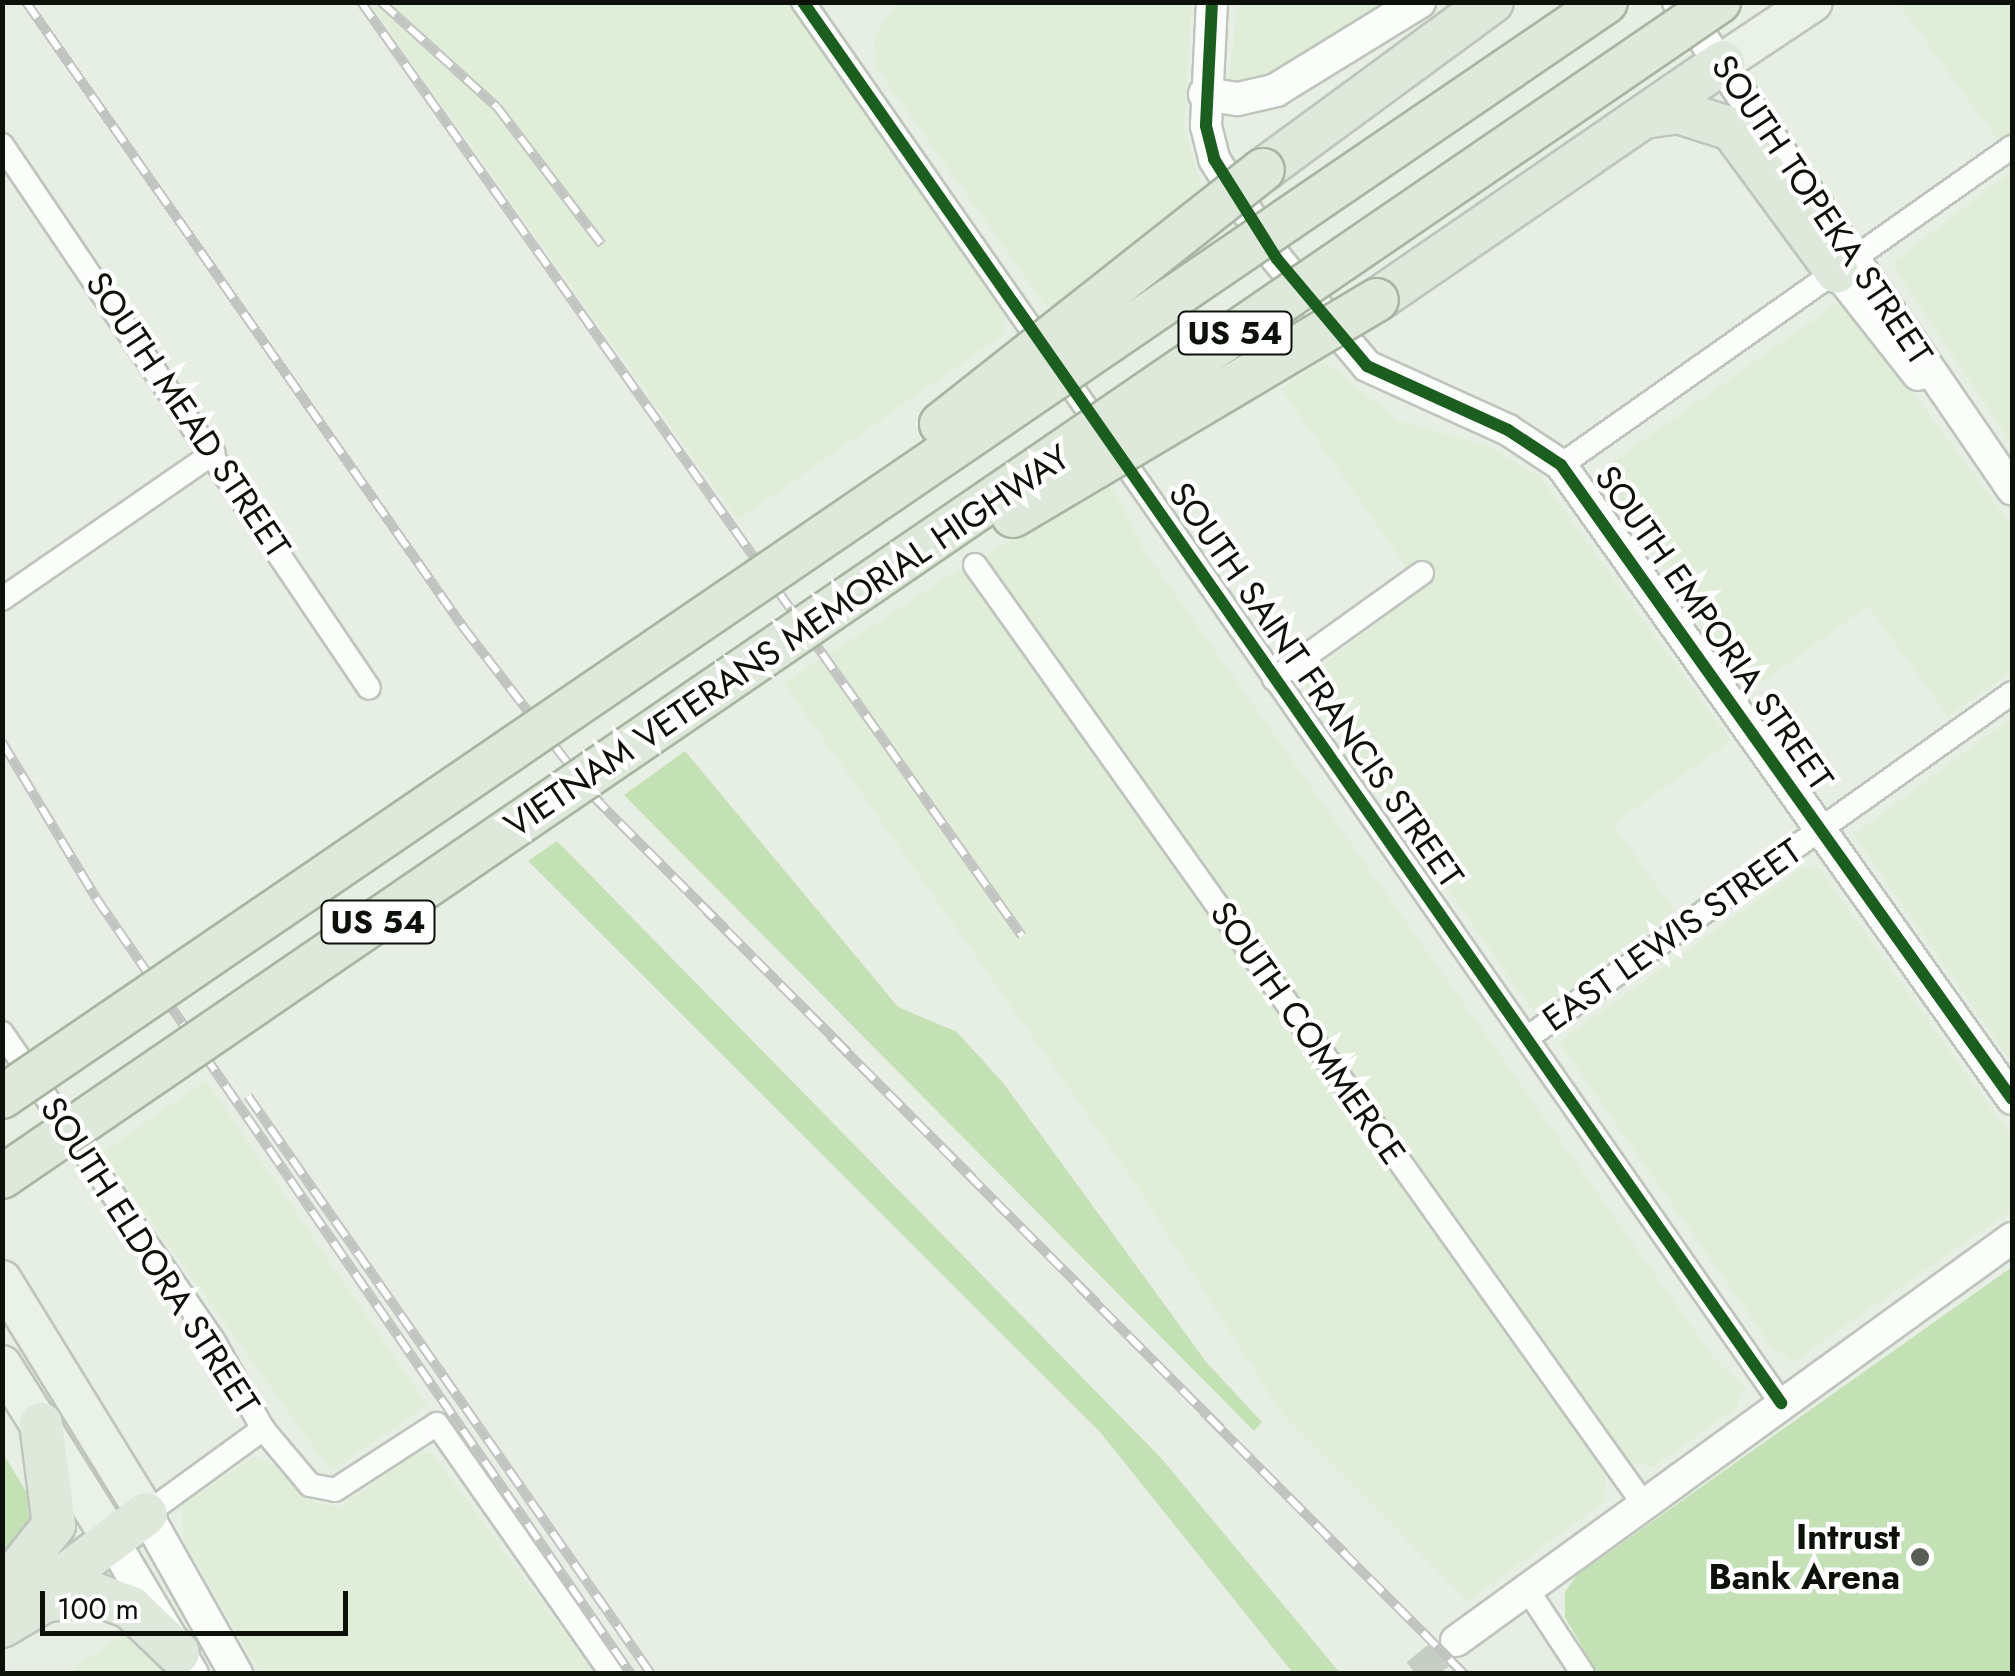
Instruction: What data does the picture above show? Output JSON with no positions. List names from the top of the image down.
{
  "streets": {
    "highway": ["US 54", "VIETNAM VETERANS MEMORIAL HIGHWAY"],
    "street": [
      "SOUTH TOPEKA STREET",
      "SOUTH MEAD STREET",
      "SOUTH EMPORIA STREET",
      "SOUTH SAINT FRANCIS STREET",
      "EAST LEWIS STREET",
      "SOUTH COMMERCE",
      "SOUTH ELDORA STREET"
    ]
  },
  "crossings": [
    ["SOUTH EMPORIA STREET", "EAST LEWIS STREET"],
    ["SOUTH SAINT FRANCIS STREET", "EAST LEWIS STREET"]
  ],
  "places": ["Intrust Bank Arena"],
  "scale_bar": "100 m"
}
